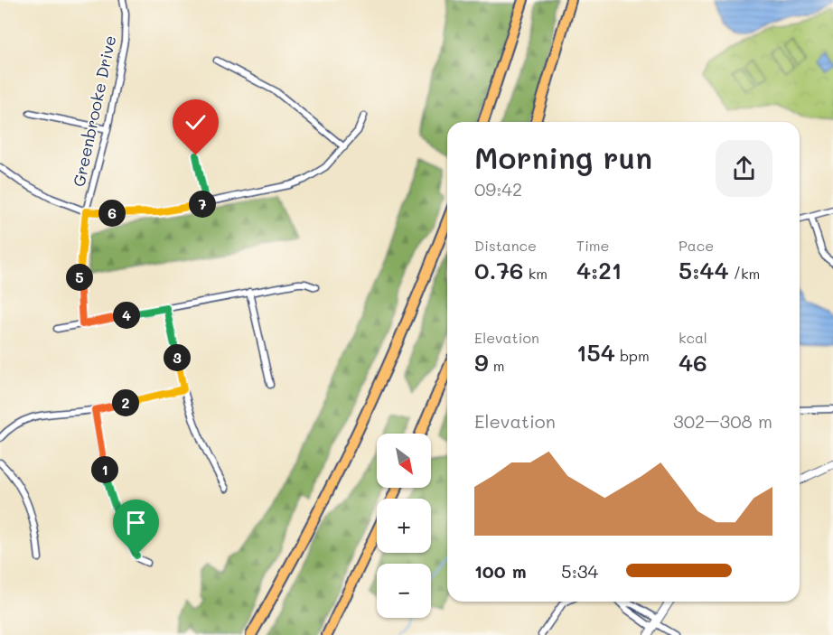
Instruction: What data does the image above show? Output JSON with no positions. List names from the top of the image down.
{
  "streets": {
    "street": ["Greenbrooke Drive"]
  },
  "north": "bottom right",
  "page": {
    "heading": ["Morning run", "09:42"],
    "pins": [
      "7",
      "6",
      "5",
      "4",
      "3",
      "2",
      "1"
    ],
    "stats": [
      ["Distance", "0.76 km"],
      ["Time", "4:21"],
      ["Pace", "5:44 /km"],
      ["Elevation", "9 m"],
      ["154 bpm"],
      ["kcal", "46"]
    ],
    "chart": ["Elevation", "302–308 m"],
    "map_buttons": ["+", "−"],
    "list": [
      {
        "name": "100 m",
        "note": "5:34"
      }
    ]
  }
}
